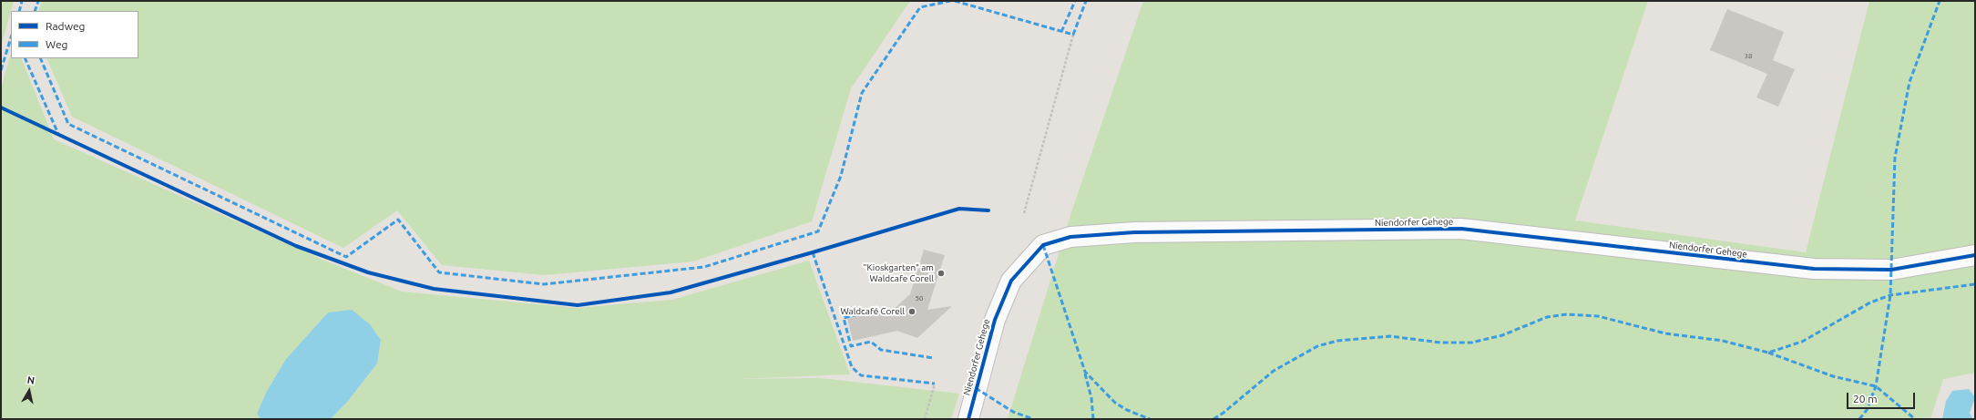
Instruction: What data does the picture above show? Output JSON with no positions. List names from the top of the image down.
{
  "streets": {
    "street": ["Niendorfer Gehege"]
  },
  "places": ["\"Kioskgarten\" am Waldcafe Corell", "Waldcafé Corell"],
  "house_numbers": ["38", "50"],
  "legend": ["Radweg", "Weg"],
  "scale_bar": "20 m",
  "north": "top"
}
